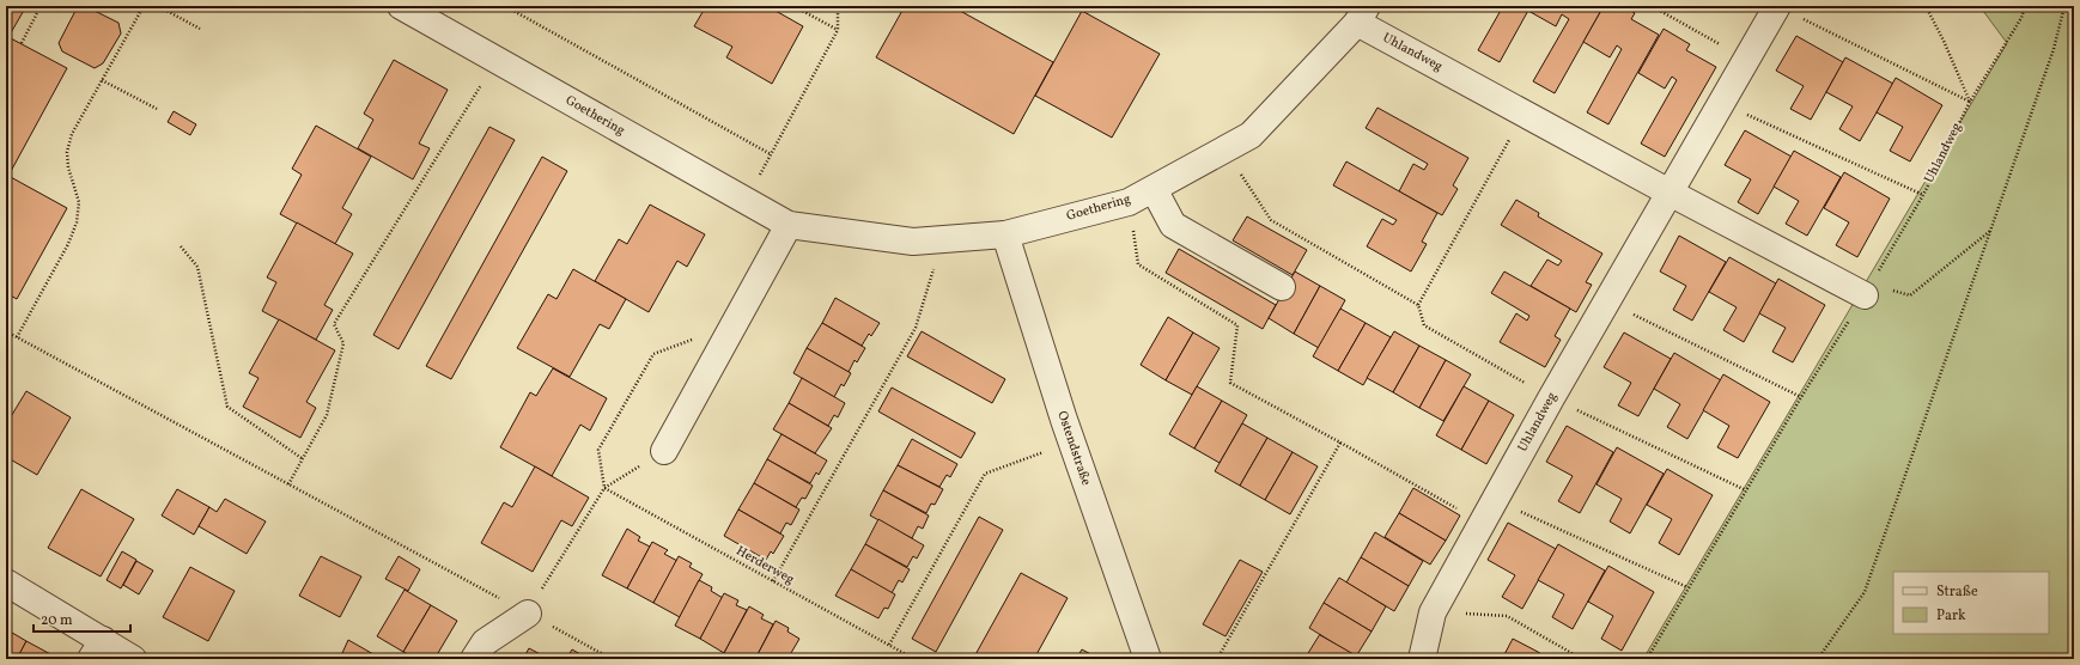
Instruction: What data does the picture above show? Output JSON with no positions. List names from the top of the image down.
{
  "streets": {
    "street": ["Uhlandweg", "Goethering", "Ostendstraße"],
    "path": ["Herderweg"]
  },
  "crossings": [
    ["Uhlandweg", "Goethering"],
    ["Goethering", "Ostendstraße"]
  ],
  "legend": ["Straße", "Park"],
  "scale_bar": "20 m"
}
